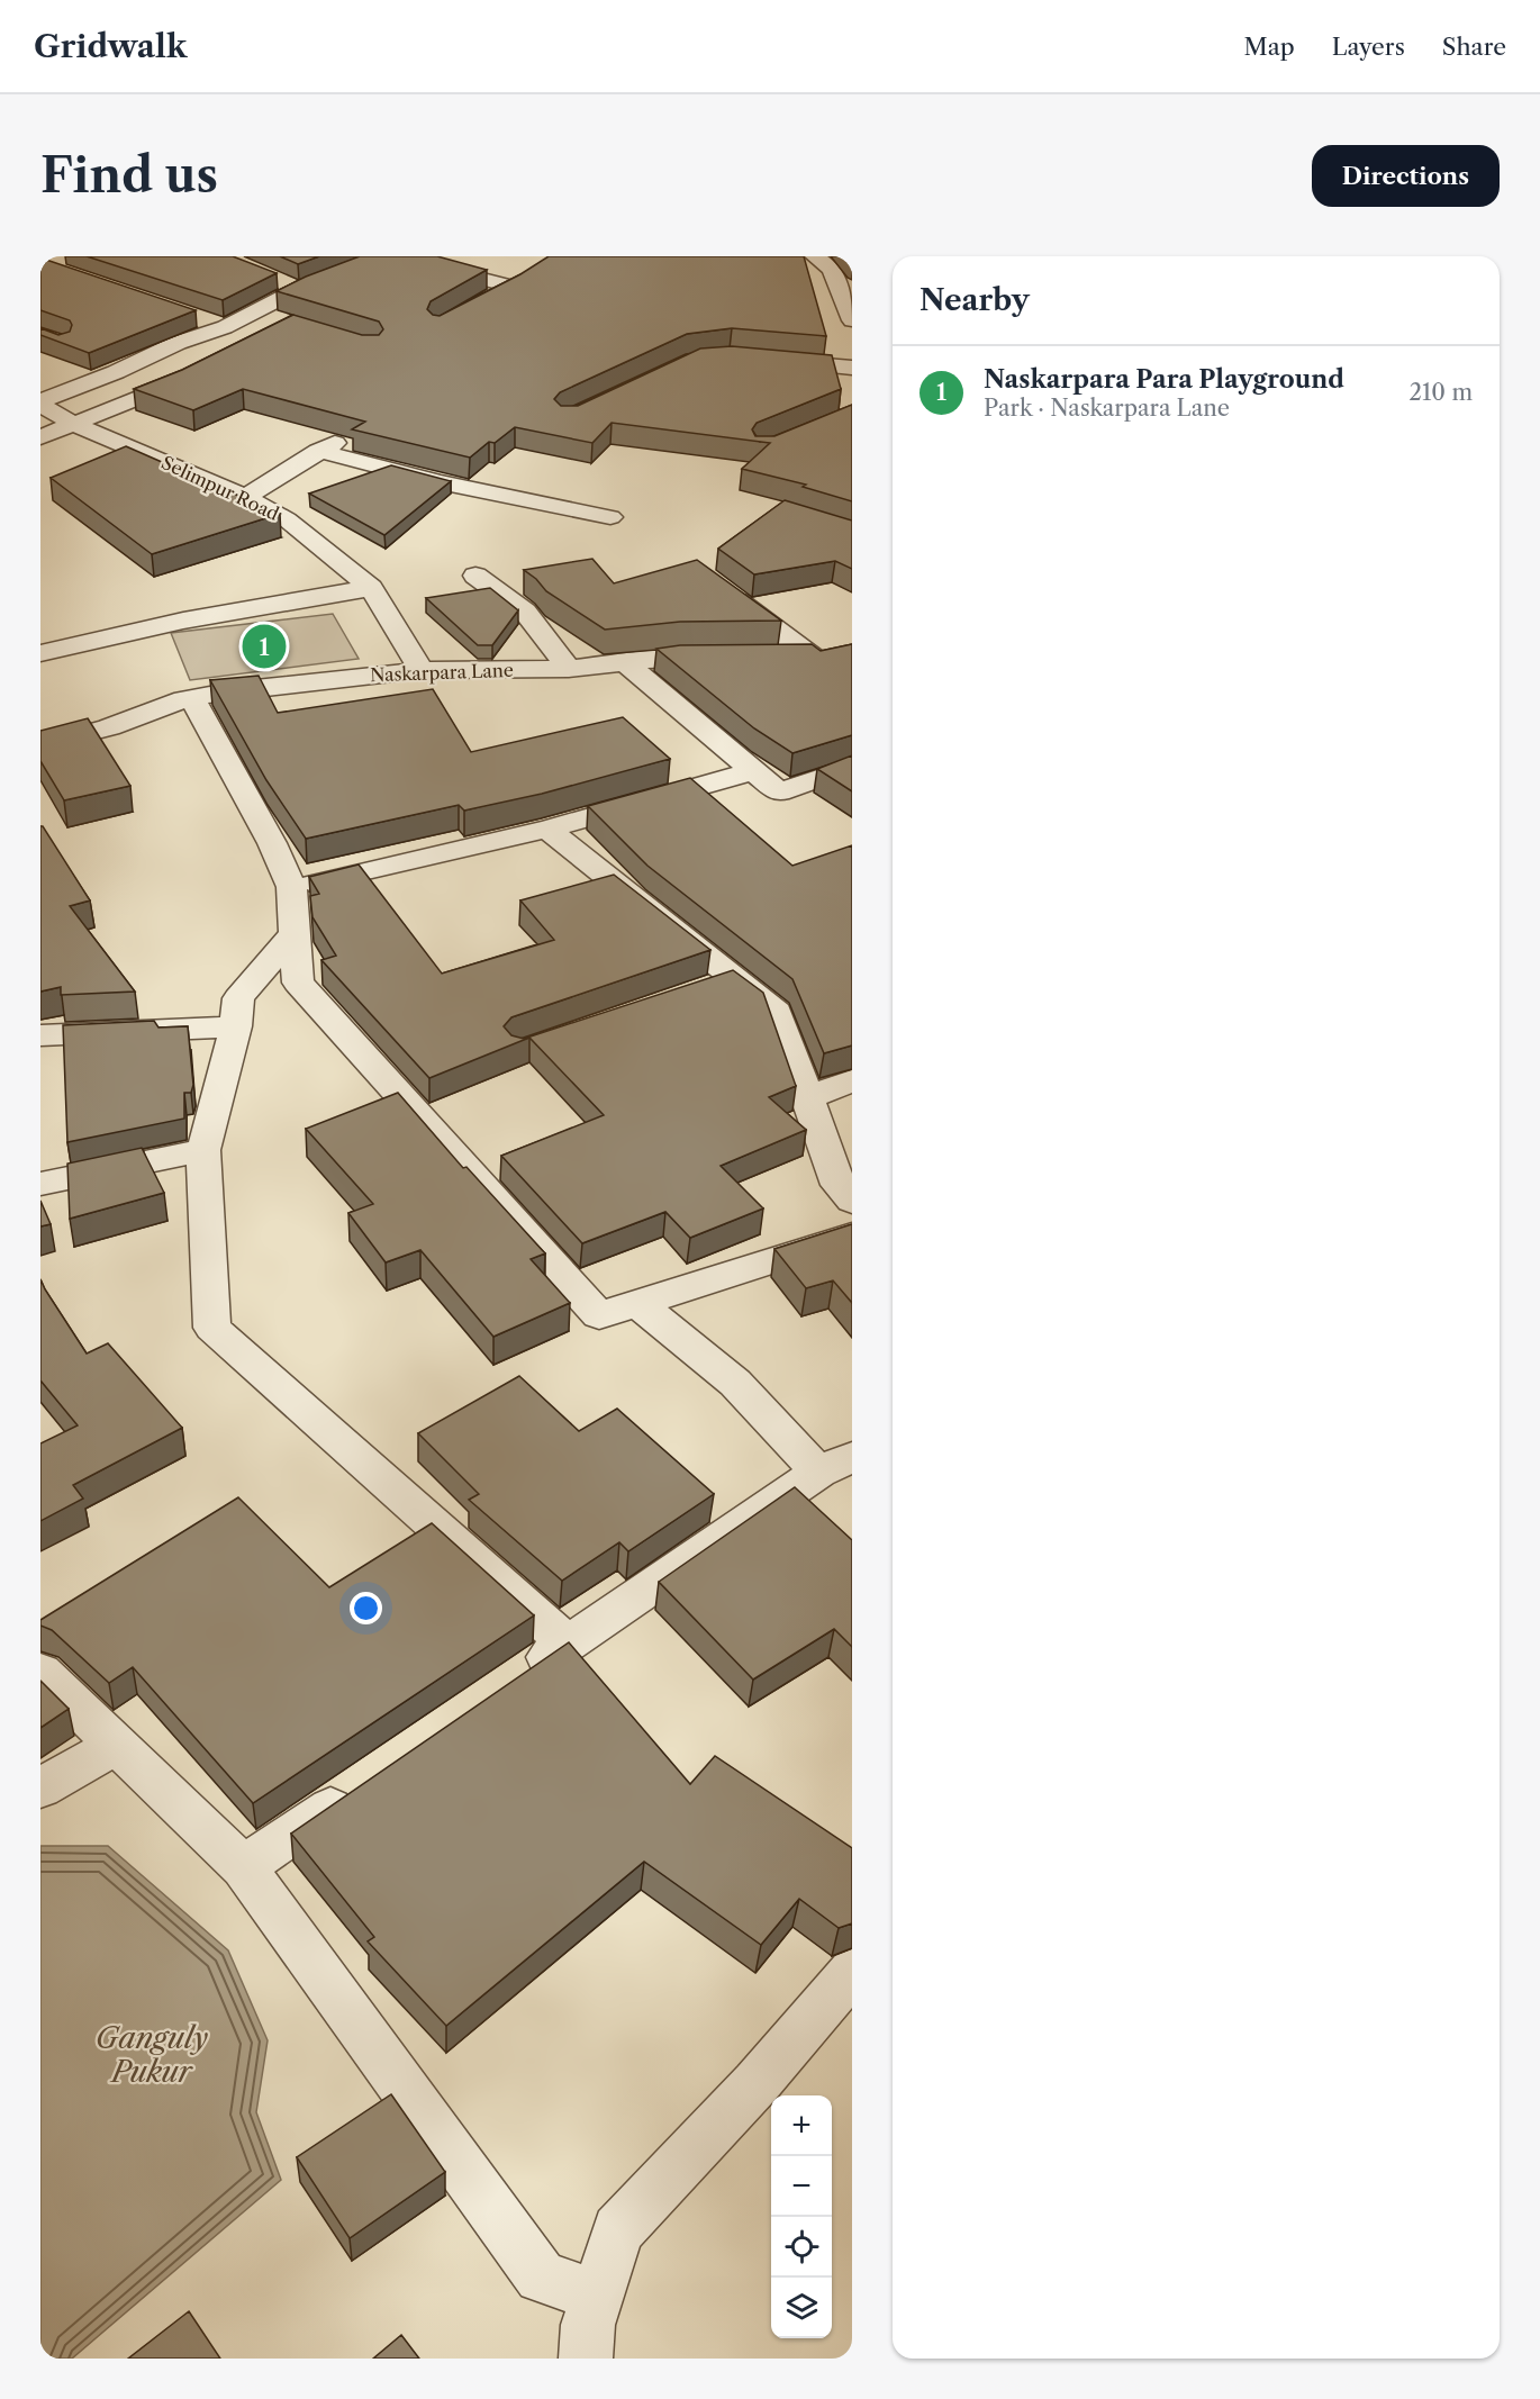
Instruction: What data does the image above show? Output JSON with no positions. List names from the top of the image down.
{
  "streets": {
    "street": ["Selimpur Road", "Naskarpara Lane"]
  },
  "crossings": [
    ["Selimpur Road", "Naskarpara Lane"]
  ],
  "water": ["Ganguly Pukur"],
  "page": {
    "header": "Gridwalk",
    "nav": ["Map", "Layers", "Share"],
    "buttons": "Directions",
    "title": "Find us",
    "heading": "Nearby",
    "list": [
      {
        "mark": "1",
        "name": "Naskarpara Para Playground",
        "note": "Park · Naskarpara Lane",
        "value": "210 m"
      }
    ],
    "pins": "1",
    "map_buttons": ["+", "−"]
  }
}
